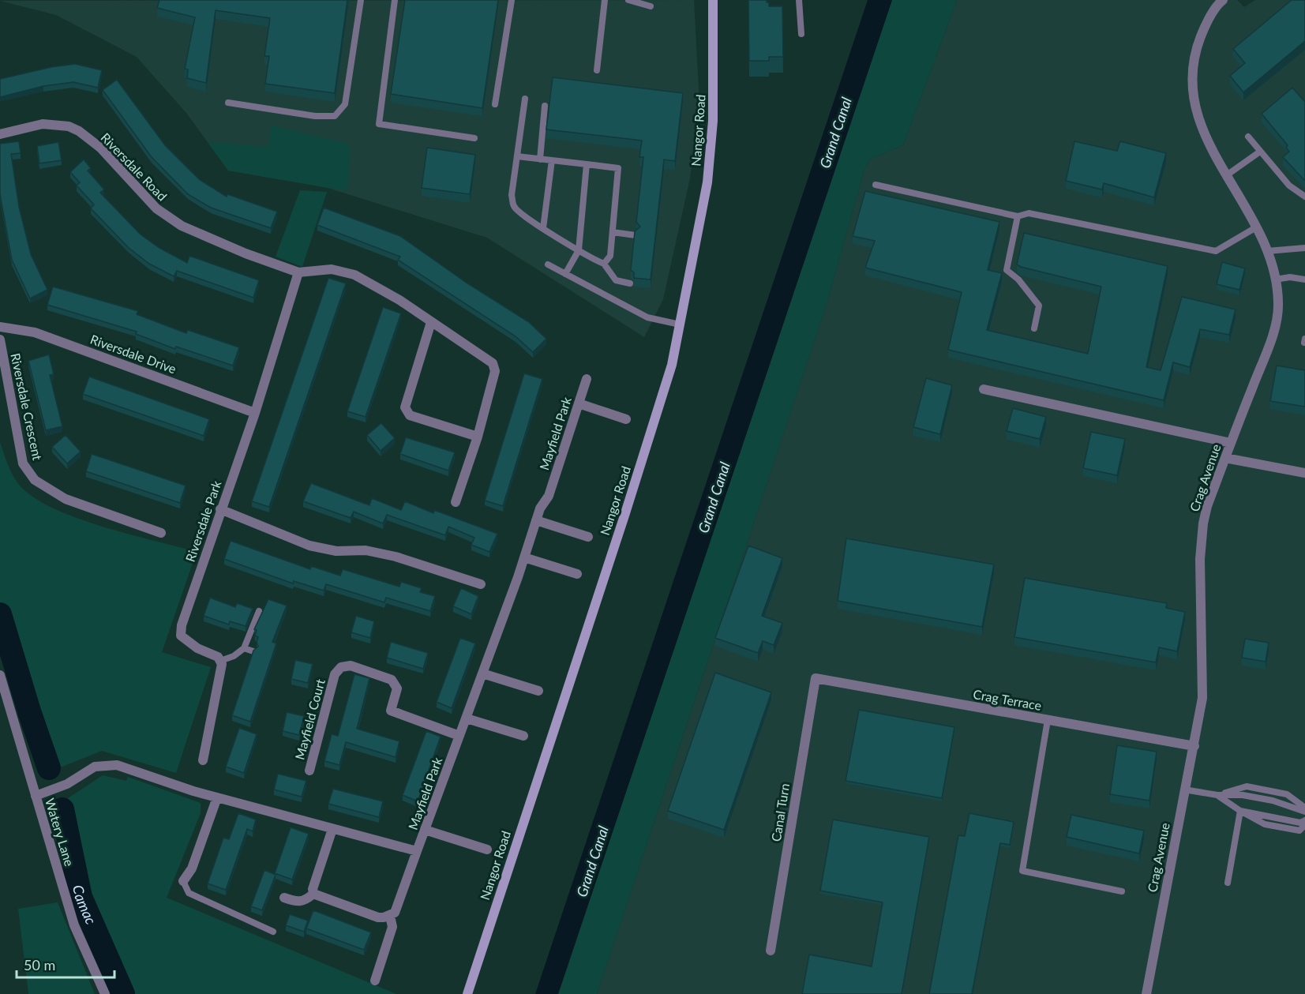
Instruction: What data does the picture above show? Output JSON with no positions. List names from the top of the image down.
{
  "streets": {
    "main road": ["Nangor Road"],
    "street": [
      "Riversdale Road",
      "Riversdale Drive",
      "Riversdale Crescent",
      "Mayfield Park",
      "Crag Avenue",
      "Riversdale Park",
      "Crag Terrace",
      "Mayfield Court",
      "Canal Turn",
      "Watery Lane"
    ]
  },
  "crossings": [
    ["Riversdale Road", "Riversdale Park"],
    ["Riversdale Drive", "Riversdale Park"],
    ["Mayfield Park", "Mayfield Court"],
    ["Mayfield Park", "Watery Lane"],
    ["Crag Avenue", "Crag Terrace"],
    ["Crag Terrace", "Canal Turn"]
  ],
  "water": ["Grand Canal", "Camac"],
  "scale_bar": "50 m"
}
